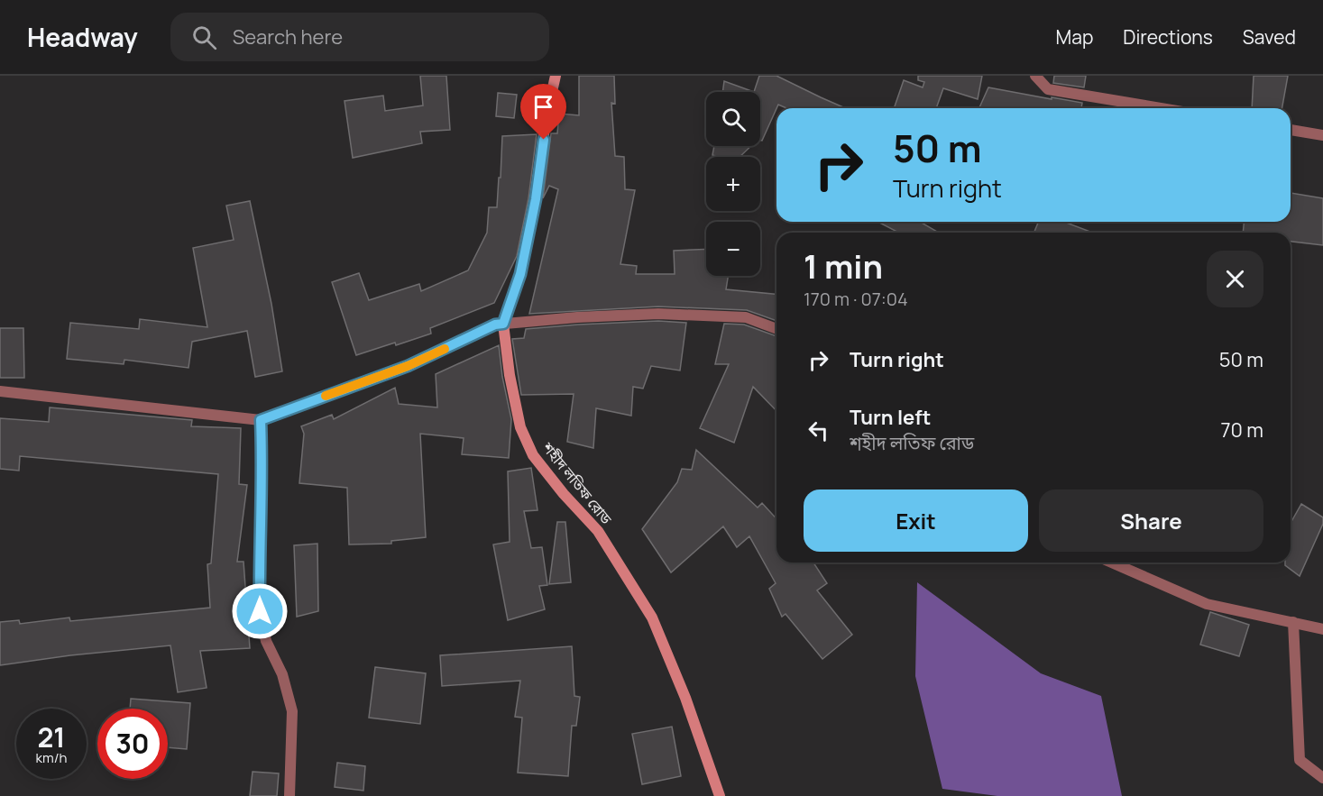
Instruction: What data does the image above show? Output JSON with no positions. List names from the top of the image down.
{
  "streets": {
    "street": ["শহীদ লতিফ রোড"]
  },
  "page": {
    "header": "Headway",
    "search": "Search here",
    "nav": ["Map", "Directions", "Saved"],
    "map_buttons": ["+", "−"],
    "turn": ["50 m", "Turn right"],
    "heading": ["1 min", "170 m · 07:04"],
    "list": [
      {
        "name": "Turn right",
        "value": "50 m"
      },
      {
        "name": "Turn left",
        "note": "শহীদ লতিফ রোড",
        "value": "70 m"
      }
    ],
    "buttons": ["Exit", "Share"],
    "speed": "21 km/h",
    "limit": "30"
  }
}
